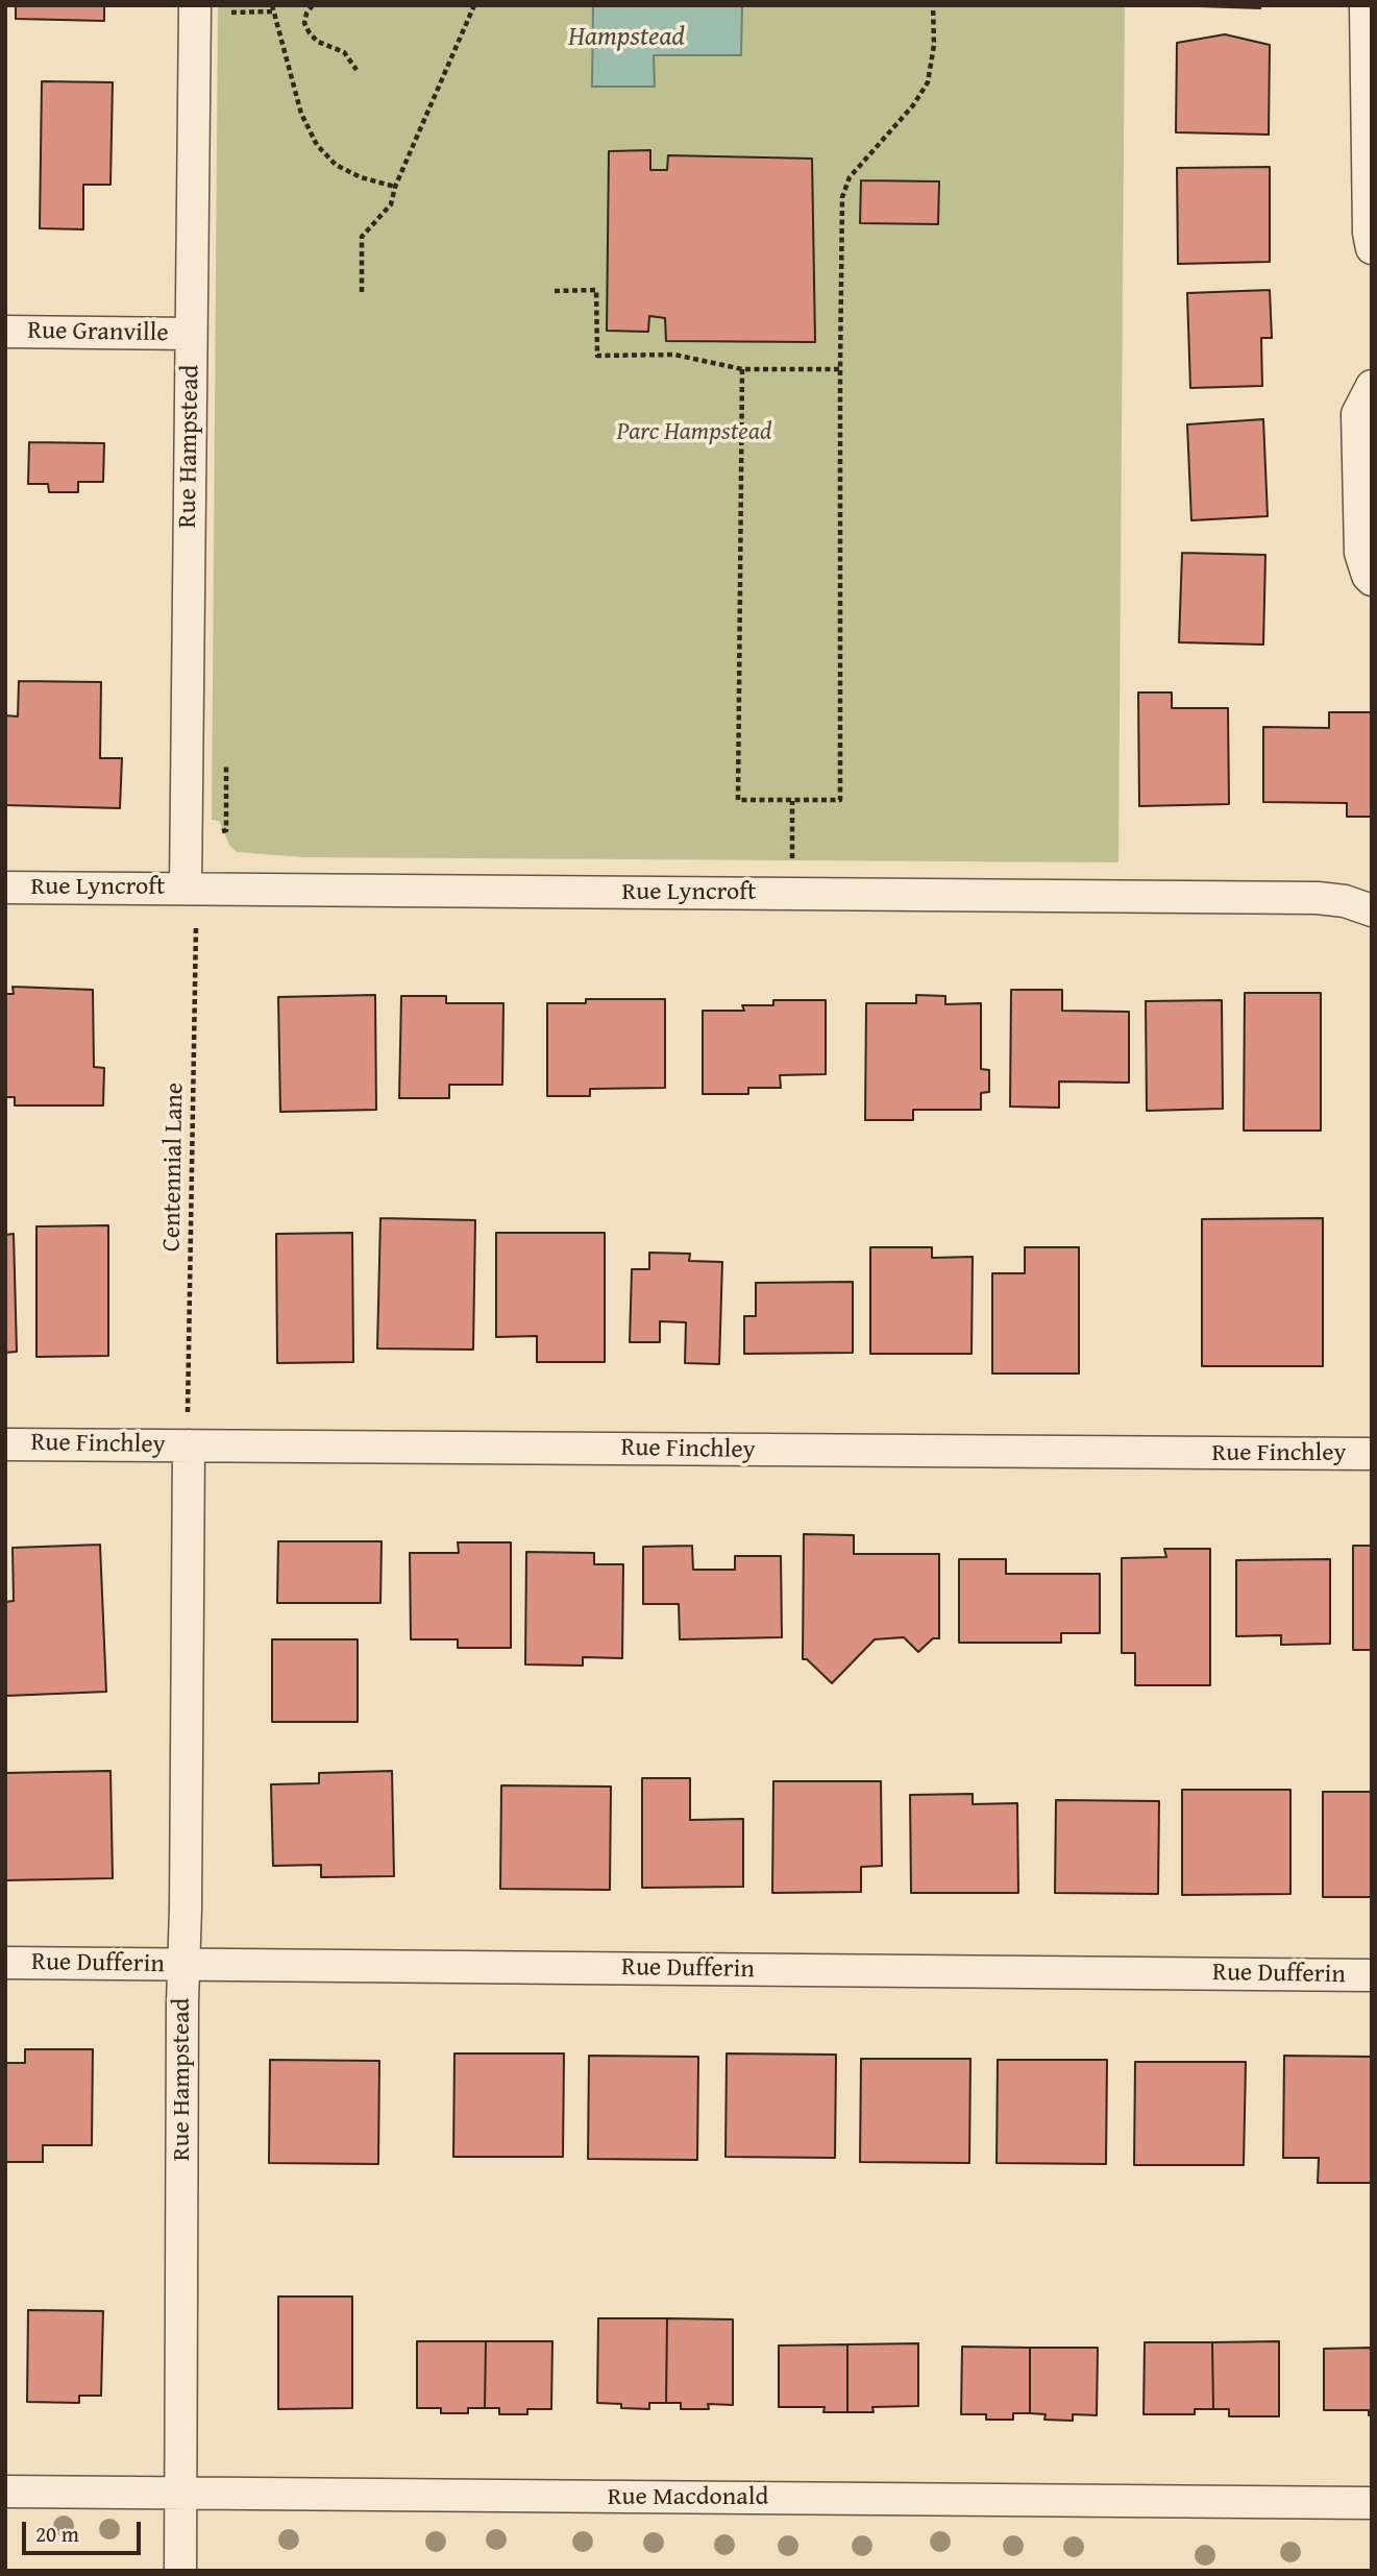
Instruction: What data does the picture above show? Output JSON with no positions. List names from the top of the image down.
{
  "streets": {
    "street": [
      "Rue Granville",
      "Rue Hampstead",
      "Rue Lyncroft",
      "Rue Finchley",
      "Rue Dufferin",
      "Rue Macdonald"
    ],
    "path": ["Centennial Lane"]
  },
  "crossings": [
    ["Rue Granville", "Rue Hampstead"],
    ["Rue Hampstead", "Rue Lyncroft"],
    ["Rue Hampstead", "Rue Finchley"],
    ["Rue Hampstead", "Rue Dufferin"],
    ["Rue Hampstead", "Rue Macdonald"]
  ],
  "water": ["Hampstead"],
  "parks": ["Parc Hampstead"],
  "scale_bar": "20 m"
}
